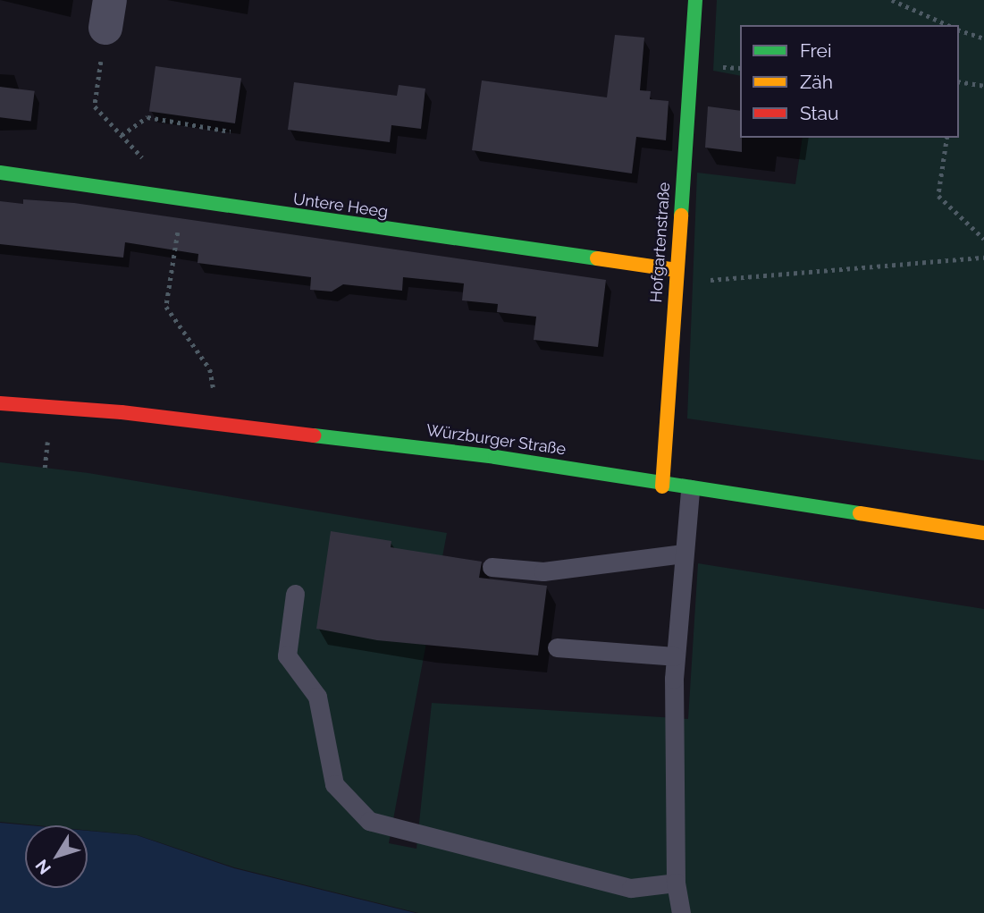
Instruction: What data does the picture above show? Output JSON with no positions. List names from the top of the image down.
{
  "streets": {
    "street": ["Untere Heeg", "Hofgartenstraße", "Würzburger Straße"]
  },
  "crossings": [
    ["Untere Heeg", "Hofgartenstraße"],
    ["Hofgartenstraße", "Würzburger Straße"]
  ],
  "legend": ["Frei", "Zäh", "Stau"],
  "north": "bottom left"
}
